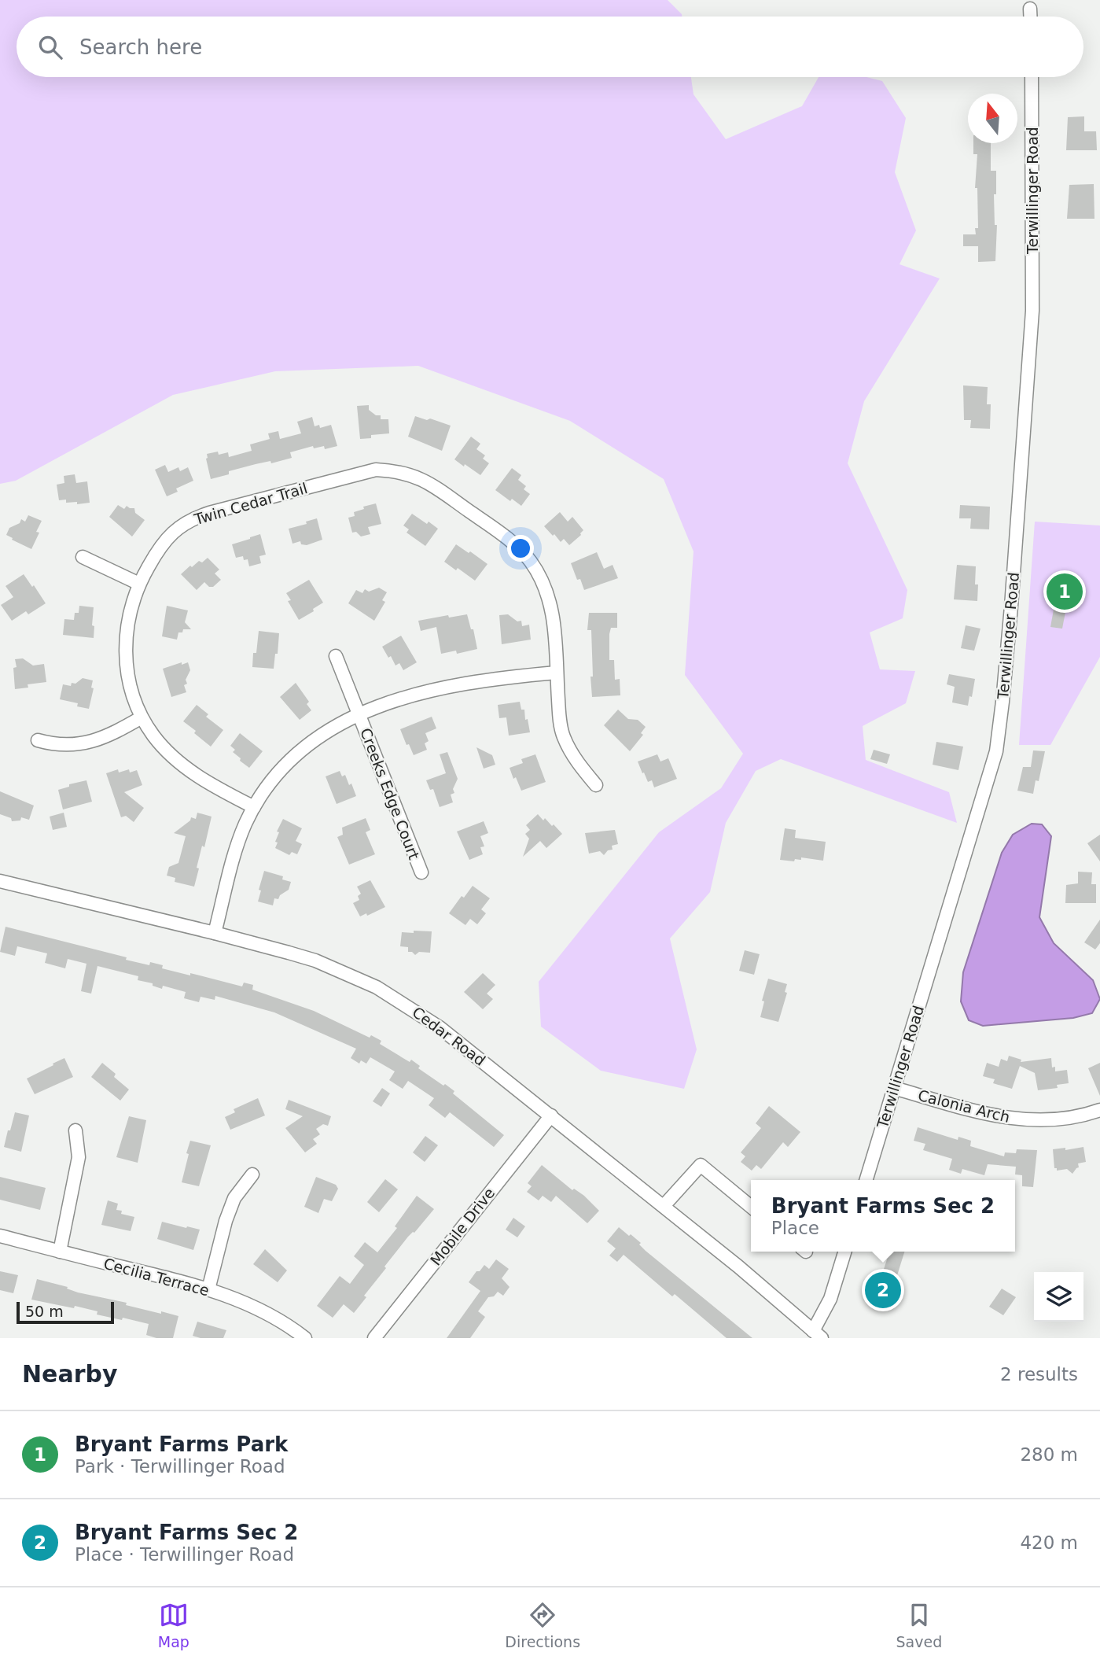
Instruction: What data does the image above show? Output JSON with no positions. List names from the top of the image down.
{
  "streets": {
    "street": [
      "Terwillinger Road",
      "Twin Cedar Trail",
      "Creeks Edge Court",
      "Cedar Road",
      "Calonia Arch",
      "Mobile Drive",
      "Cecilia Terrace"
    ]
  },
  "crossings": [
    ["Terwillinger Road", "Calonia Arch"],
    ["Cedar Road", "Mobile Drive"]
  ],
  "scale_bar": "50 m",
  "north": "top",
  "page": {
    "search": "Search here",
    "pins": ["1", "2"],
    "popup": ["Bryant Farms Sec 2", "Place"],
    "scale": "50 m",
    "heading": ["Nearby", "2 results"],
    "list": [
      {
        "mark": "1",
        "name": "Bryant Farms Park",
        "note": "Park · Terwillinger Road",
        "value": "280 m"
      },
      {
        "mark": "2",
        "name": "Bryant Farms Sec 2",
        "note": "Place · Terwillinger Road",
        "value": "420 m"
      }
    ],
    "nav": ["Map", "Directions", "Saved"]
  }
}
